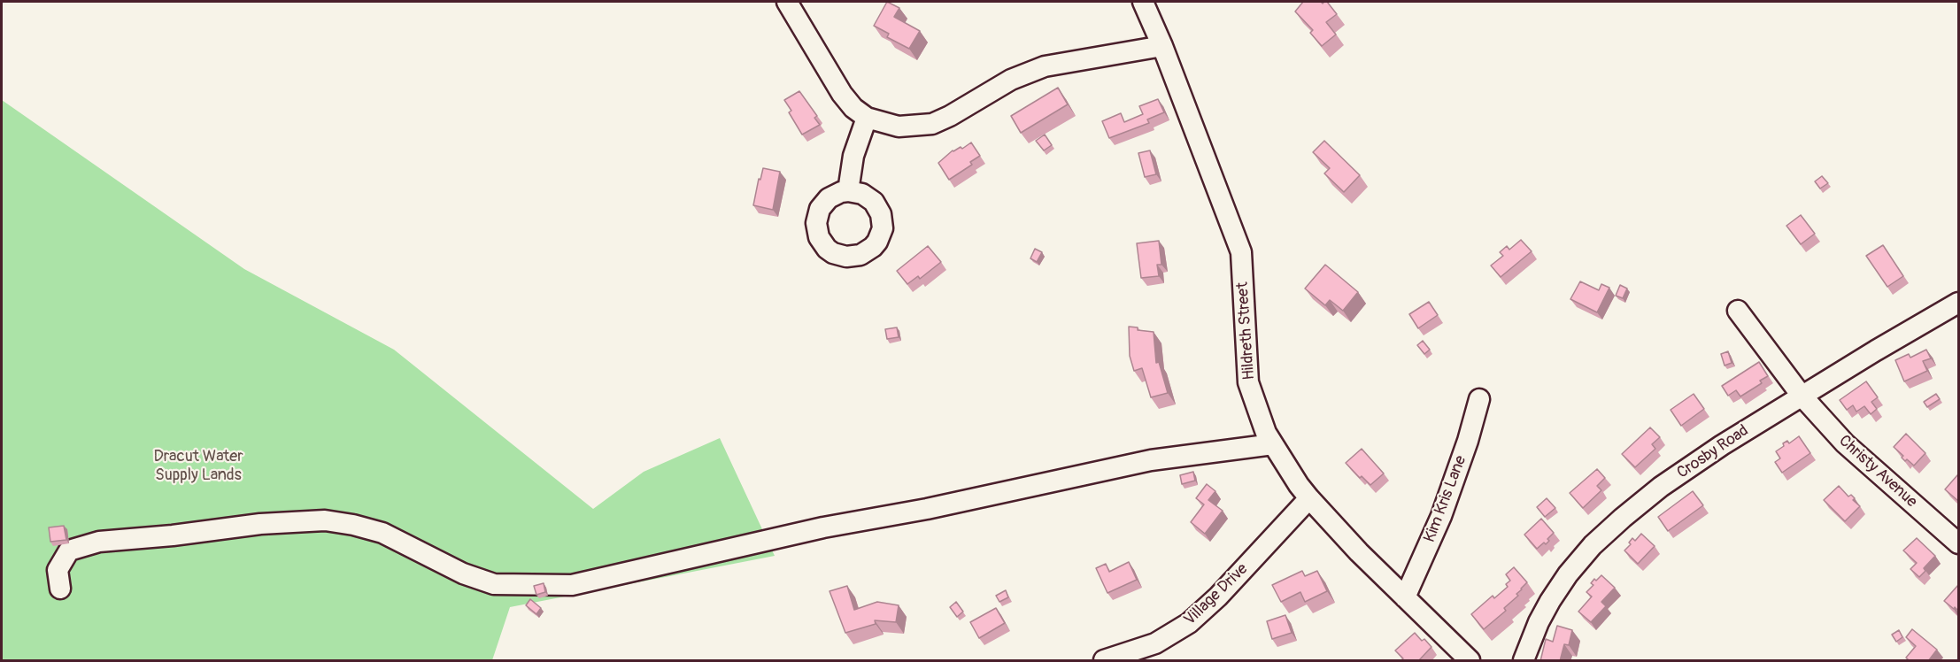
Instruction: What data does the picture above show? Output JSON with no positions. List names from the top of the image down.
{
  "streets": {
    "street": [
      "Hildreth Street",
      "Crosby Road",
      "Christy Avenue",
      "Kim Kris Lane",
      "Village Drive"
    ]
  },
  "crossings": [
    ["Hildreth Street", "Kim Kris Lane"],
    ["Hildreth Street", "Village Drive"],
    ["Crosby Road", "Christy Avenue"]
  ],
  "parks": ["Dracut Water Supply Lands"]
}
